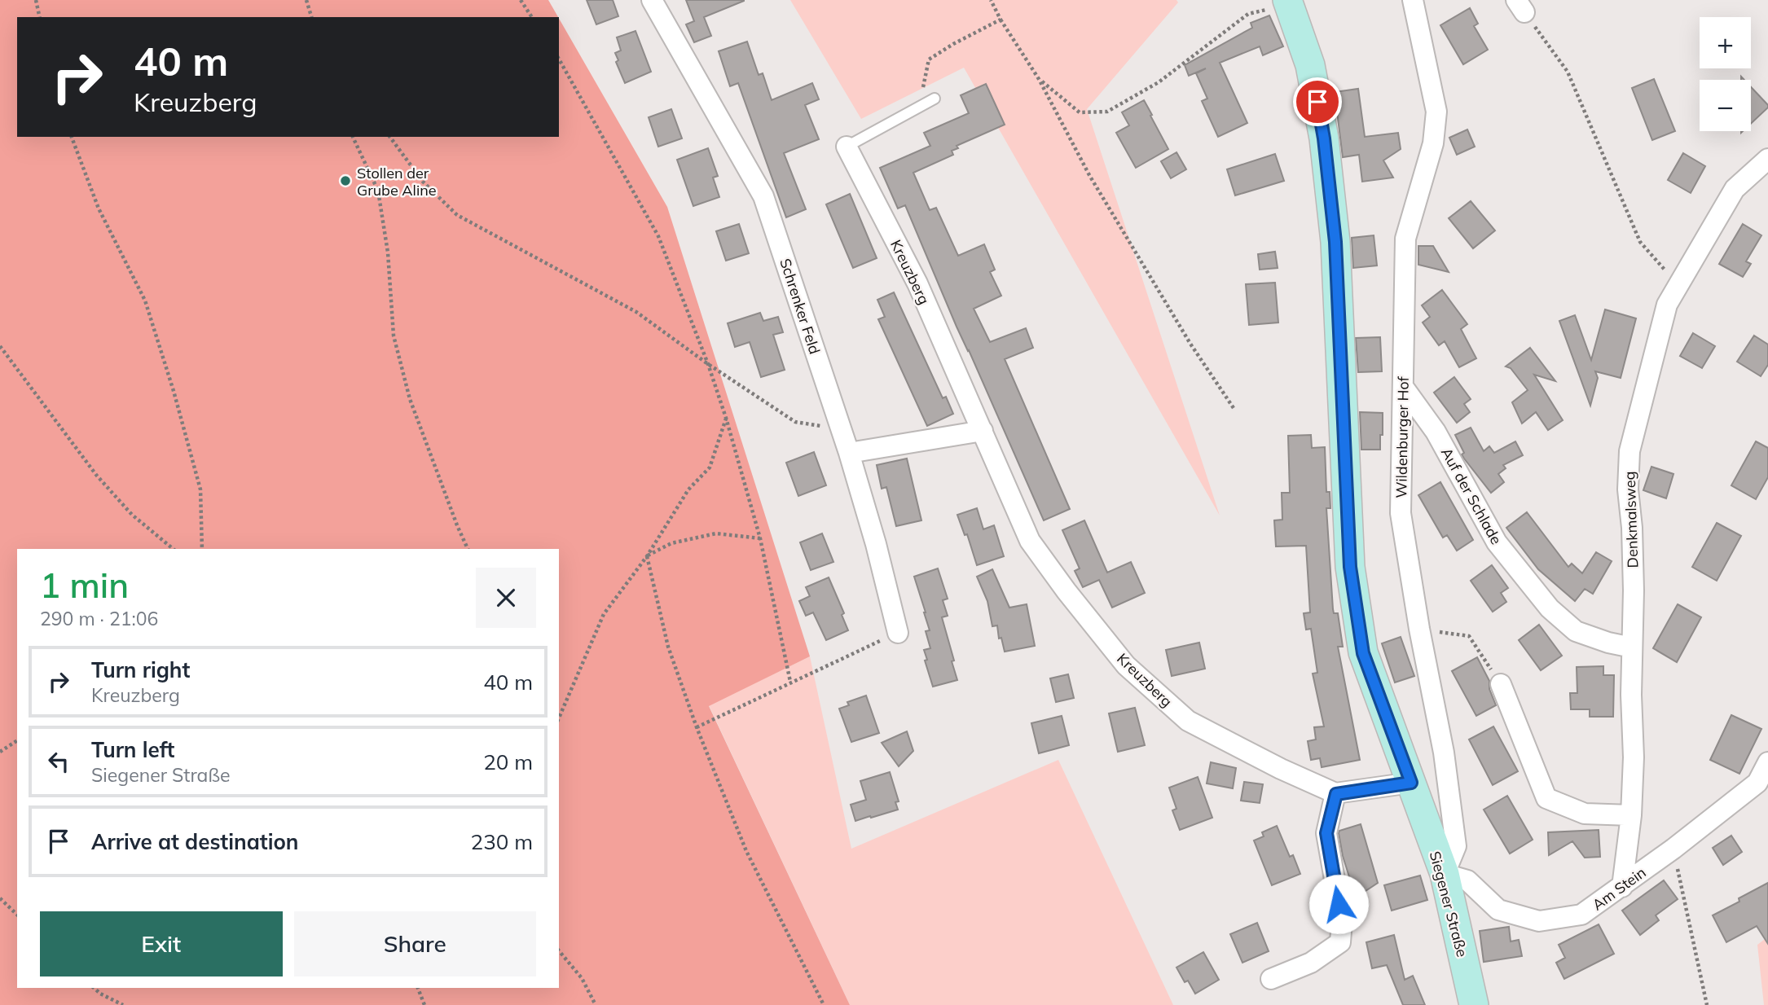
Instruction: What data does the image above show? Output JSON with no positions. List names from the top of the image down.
{
  "streets": {
    "main road": ["Siegener Straße"],
    "street": [
      "Kreuzberg",
      "Schrenker Feld",
      "Wildenburger Hof",
      "Auf der Schlade",
      "Denkmalsweg",
      "Am Stein"
    ]
  },
  "crossings": [
    ["Wildenburger Hof", "Auf der Schlade"],
    ["Wildenburger Hof", "Am Stein"],
    ["Wildenburger Hof", "Siegener Straße"],
    ["Auf der Schlade", "Denkmalsweg"],
    ["Denkmalsweg", "Am Stein"],
    ["Am Stein", "Siegener Straße"]
  ],
  "places": ["Stollen der Grube Aline"],
  "page": {
    "map_buttons": ["+", "−"],
    "turn": ["40 m", "Kreuzberg"],
    "heading": ["1 min", "290 m · 21:06"],
    "list": [
      {
        "name": "Turn right",
        "note": "Kreuzberg",
        "value": "40 m"
      },
      {
        "name": "Turn left",
        "note": "Siegener Straße",
        "value": "20 m"
      },
      {
        "name": "Arrive at destination",
        "value": "230 m"
      }
    ],
    "buttons": ["Exit", "Share"]
  }
}
